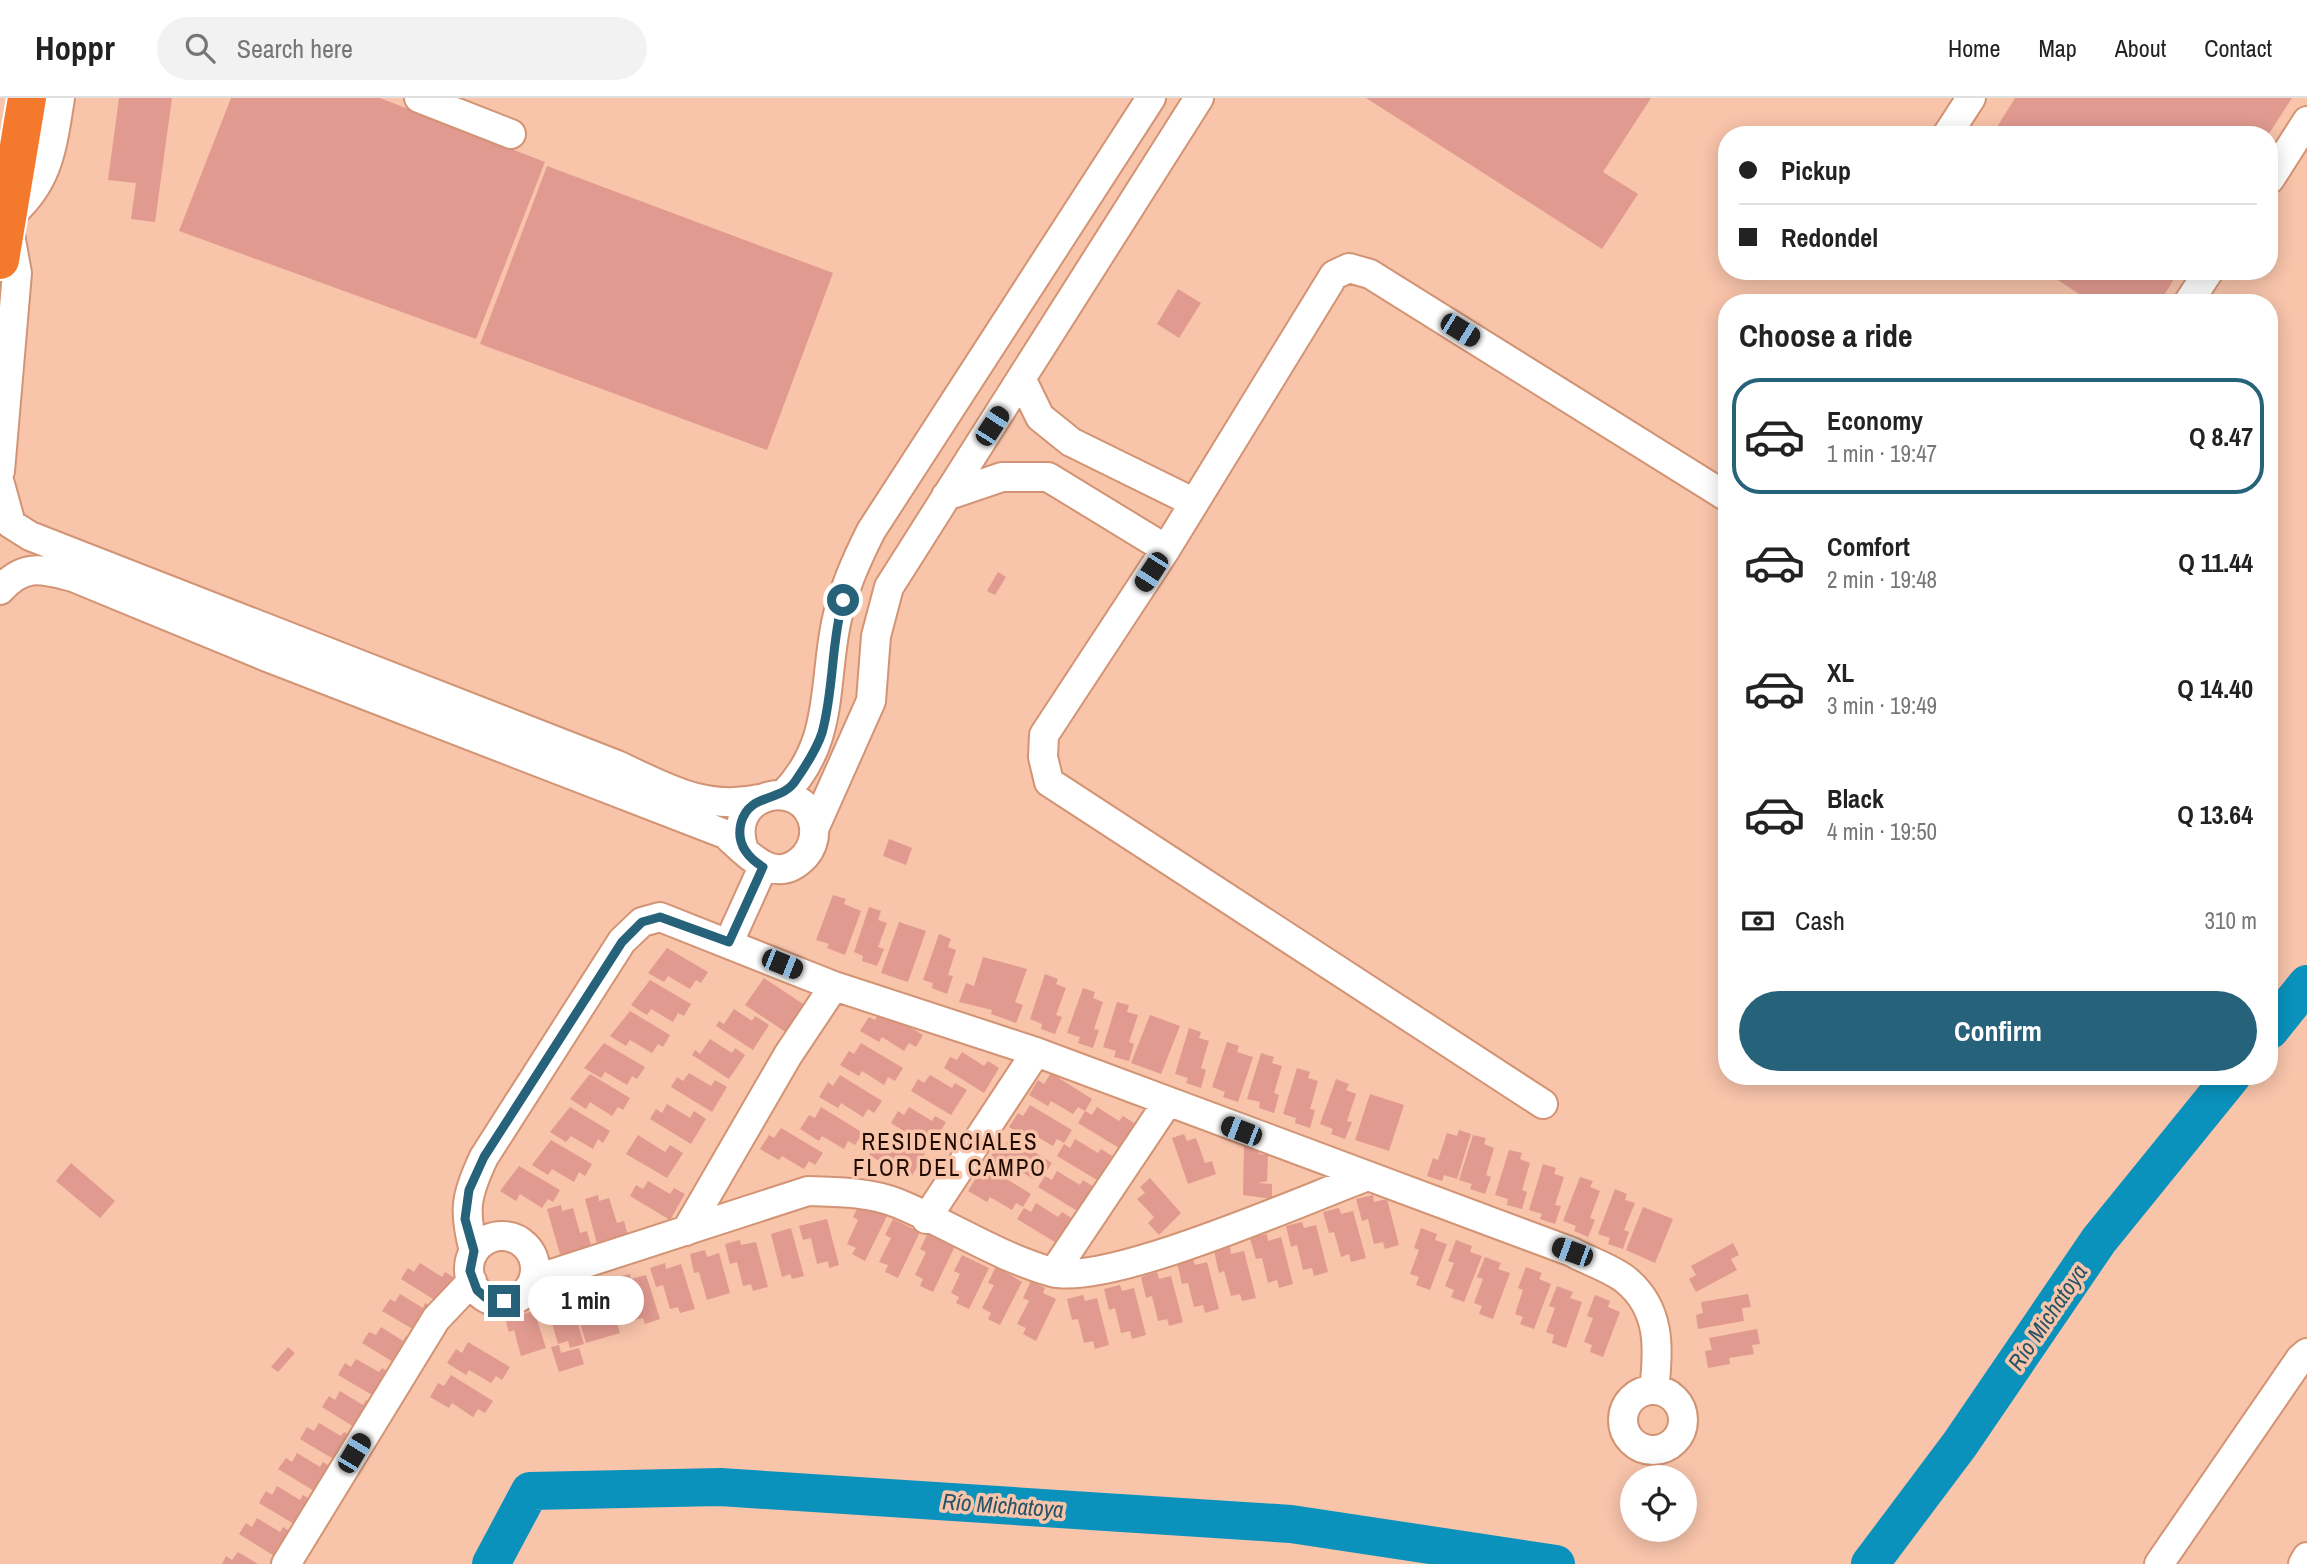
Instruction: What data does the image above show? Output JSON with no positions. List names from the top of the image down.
{
  "districts": ["RESIDENCIALES FLOR DEL CAMPO"],
  "water": ["Río Michatoya"],
  "page": {
    "header": "Hoppr",
    "search": "Search here",
    "nav": [
      "Home",
      "Map",
      "About",
      "Contact"
    ],
    "banner": ["Pickup", "Redondel"],
    "heading": "Choose a ride",
    "list": [
      {
        "name": "Economy",
        "note": "1 min · 19:47",
        "value": "Q 8.47"
      },
      {
        "name": "Comfort",
        "note": "2 min · 19:48",
        "value": "Q 11.44"
      },
      {
        "name": "XL",
        "note": "3 min · 19:49",
        "value": "Q 14.40"
      },
      {
        "name": "Black",
        "note": "4 min · 19:50",
        "value": "Q 13.64"
      }
    ],
    "pay": ["Cash", "310 m"],
    "buttons": "Confirm",
    "bubble": "1 min"
  }
}
